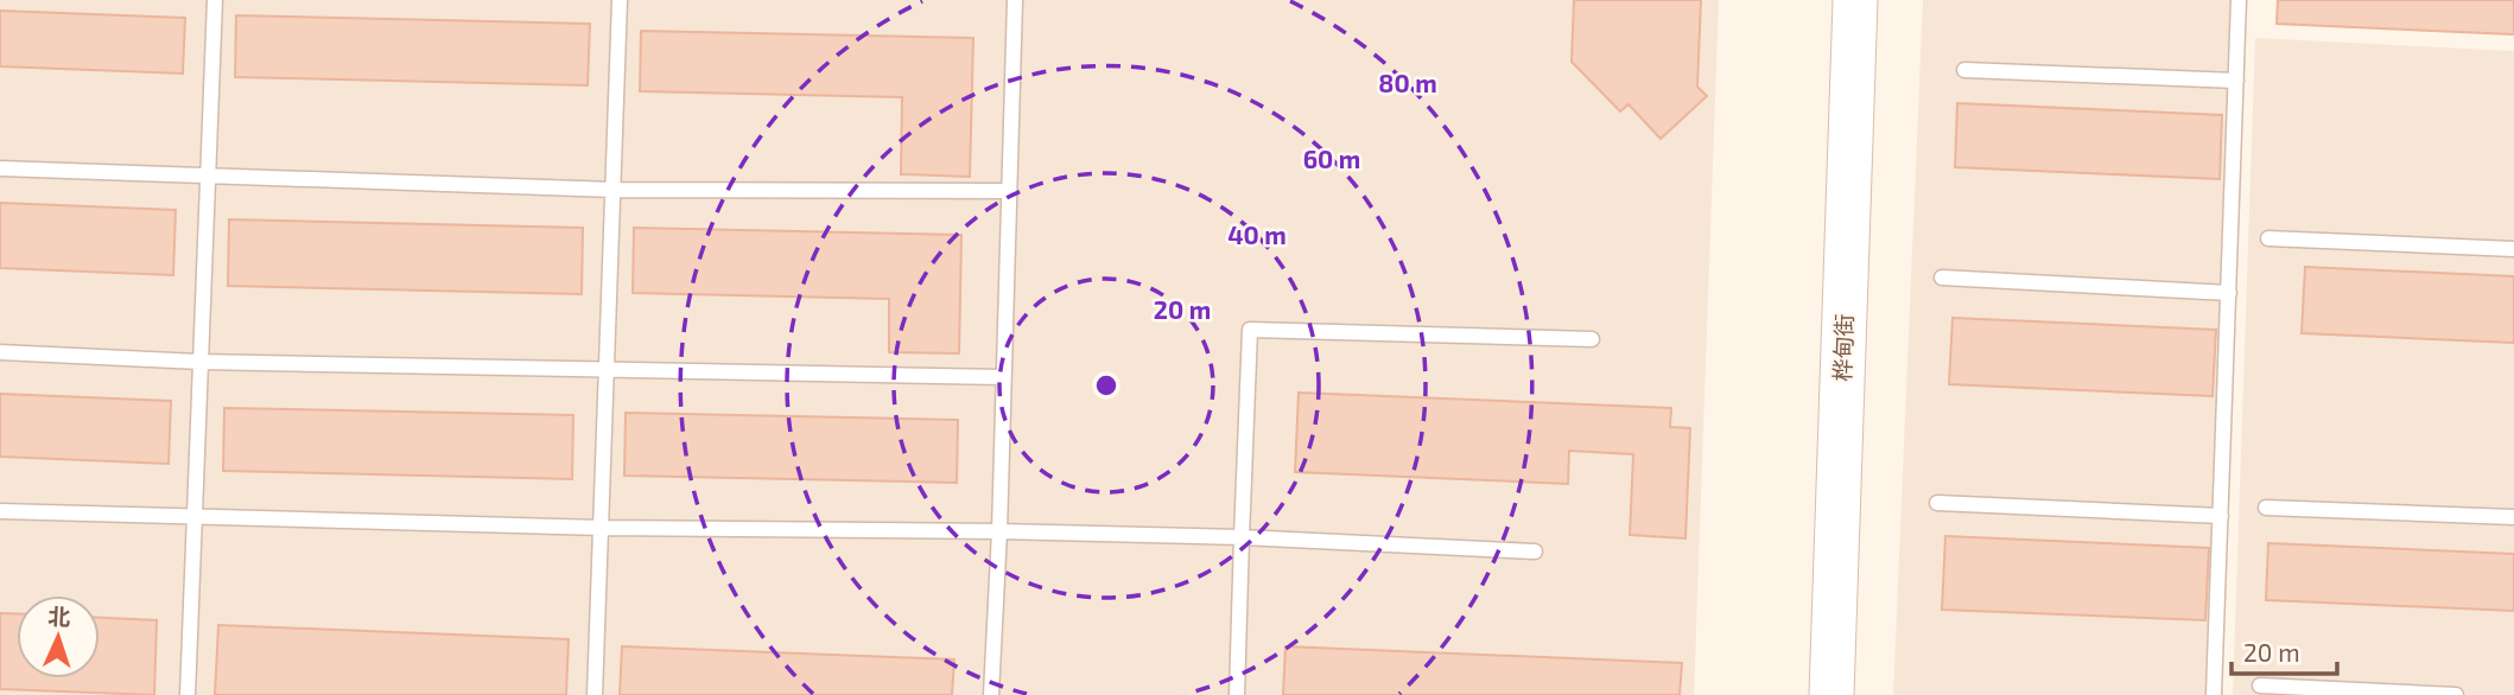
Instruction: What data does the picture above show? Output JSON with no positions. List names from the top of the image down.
{
  "streets": {
    "street": ["桦甸街"]
  },
  "scale_bar": "20 m",
  "north": "top",
  "rings": [
    "80 m",
    "60 m",
    "40 m",
    "20 m"
  ]
}
